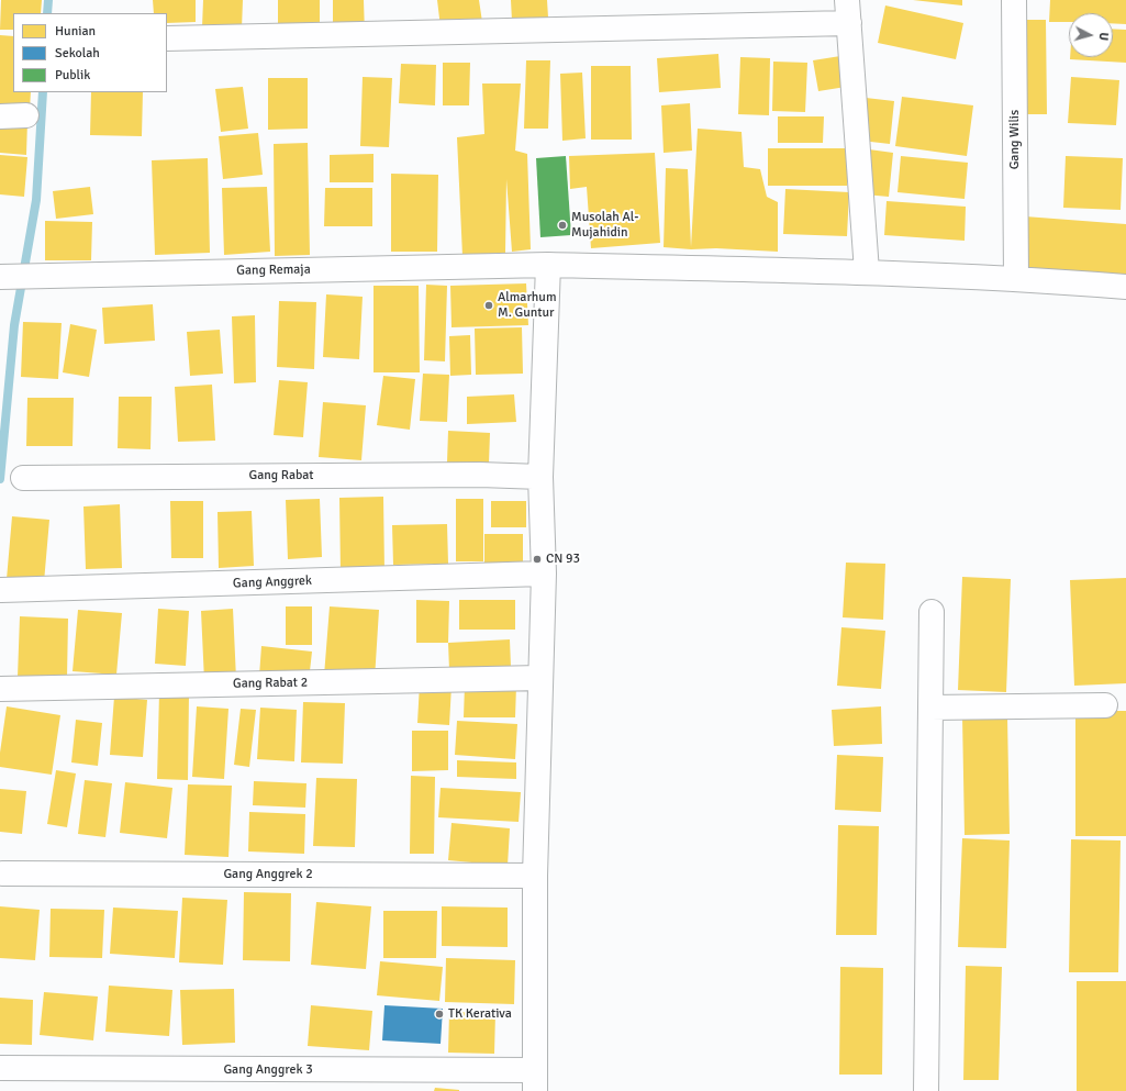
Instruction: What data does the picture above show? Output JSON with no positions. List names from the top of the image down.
{
  "streets": {
    "street": [
      "Gang Wilis",
      "Gang Remaja",
      "Gang Rabat",
      "Gang Anggrek",
      "Gang Rabat 2",
      "Gang Anggrek 2",
      "Gang Anggrek 3"
    ]
  },
  "crossings": [
    ["Gang Wilis", "Gang Remaja"]
  ],
  "places": [
    "Musolah Al- Mujahidin",
    "Almarhum M. Guntur",
    "CN 93",
    "TK Kerativa"
  ],
  "legend": ["Hunian", "Sekolah", "Publik"],
  "north": "right"
}
